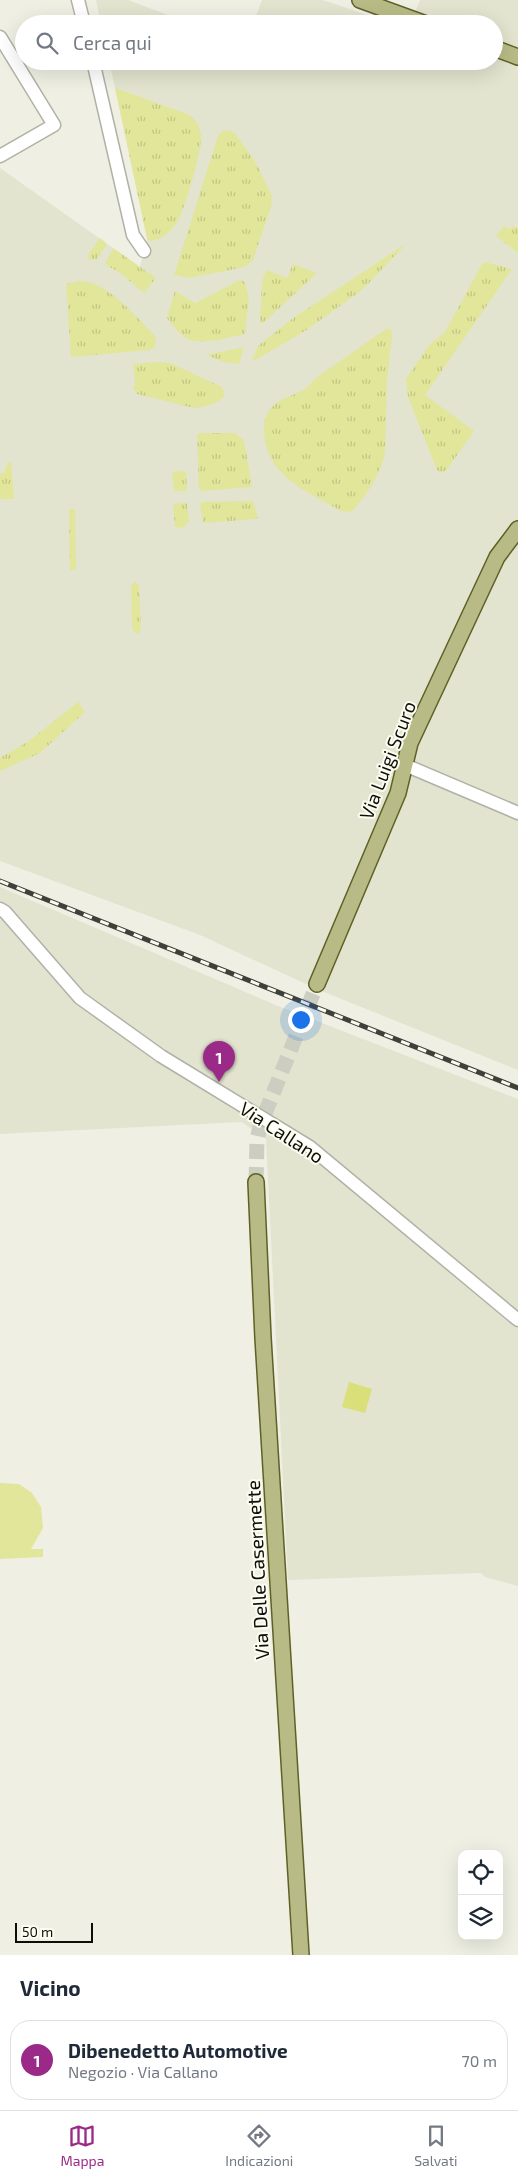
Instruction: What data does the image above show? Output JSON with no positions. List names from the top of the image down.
{
  "streets": {
    "main road": ["Via Luigi Scuro", "Via Delle Casermette"],
    "street": ["Via Callano"]
  },
  "scale_bar": "50 m",
  "page": {
    "search": "Cerca qui",
    "pins": "1",
    "scale": "50 m",
    "heading": "Vicino",
    "list": [
      {
        "mark": "1",
        "name": "Dibenedetto Automotive",
        "note": "Negozio · Via Callano",
        "value": "70 m"
      }
    ],
    "nav": ["Mappa", "Indicazioni", "Salvati"]
  }
}
